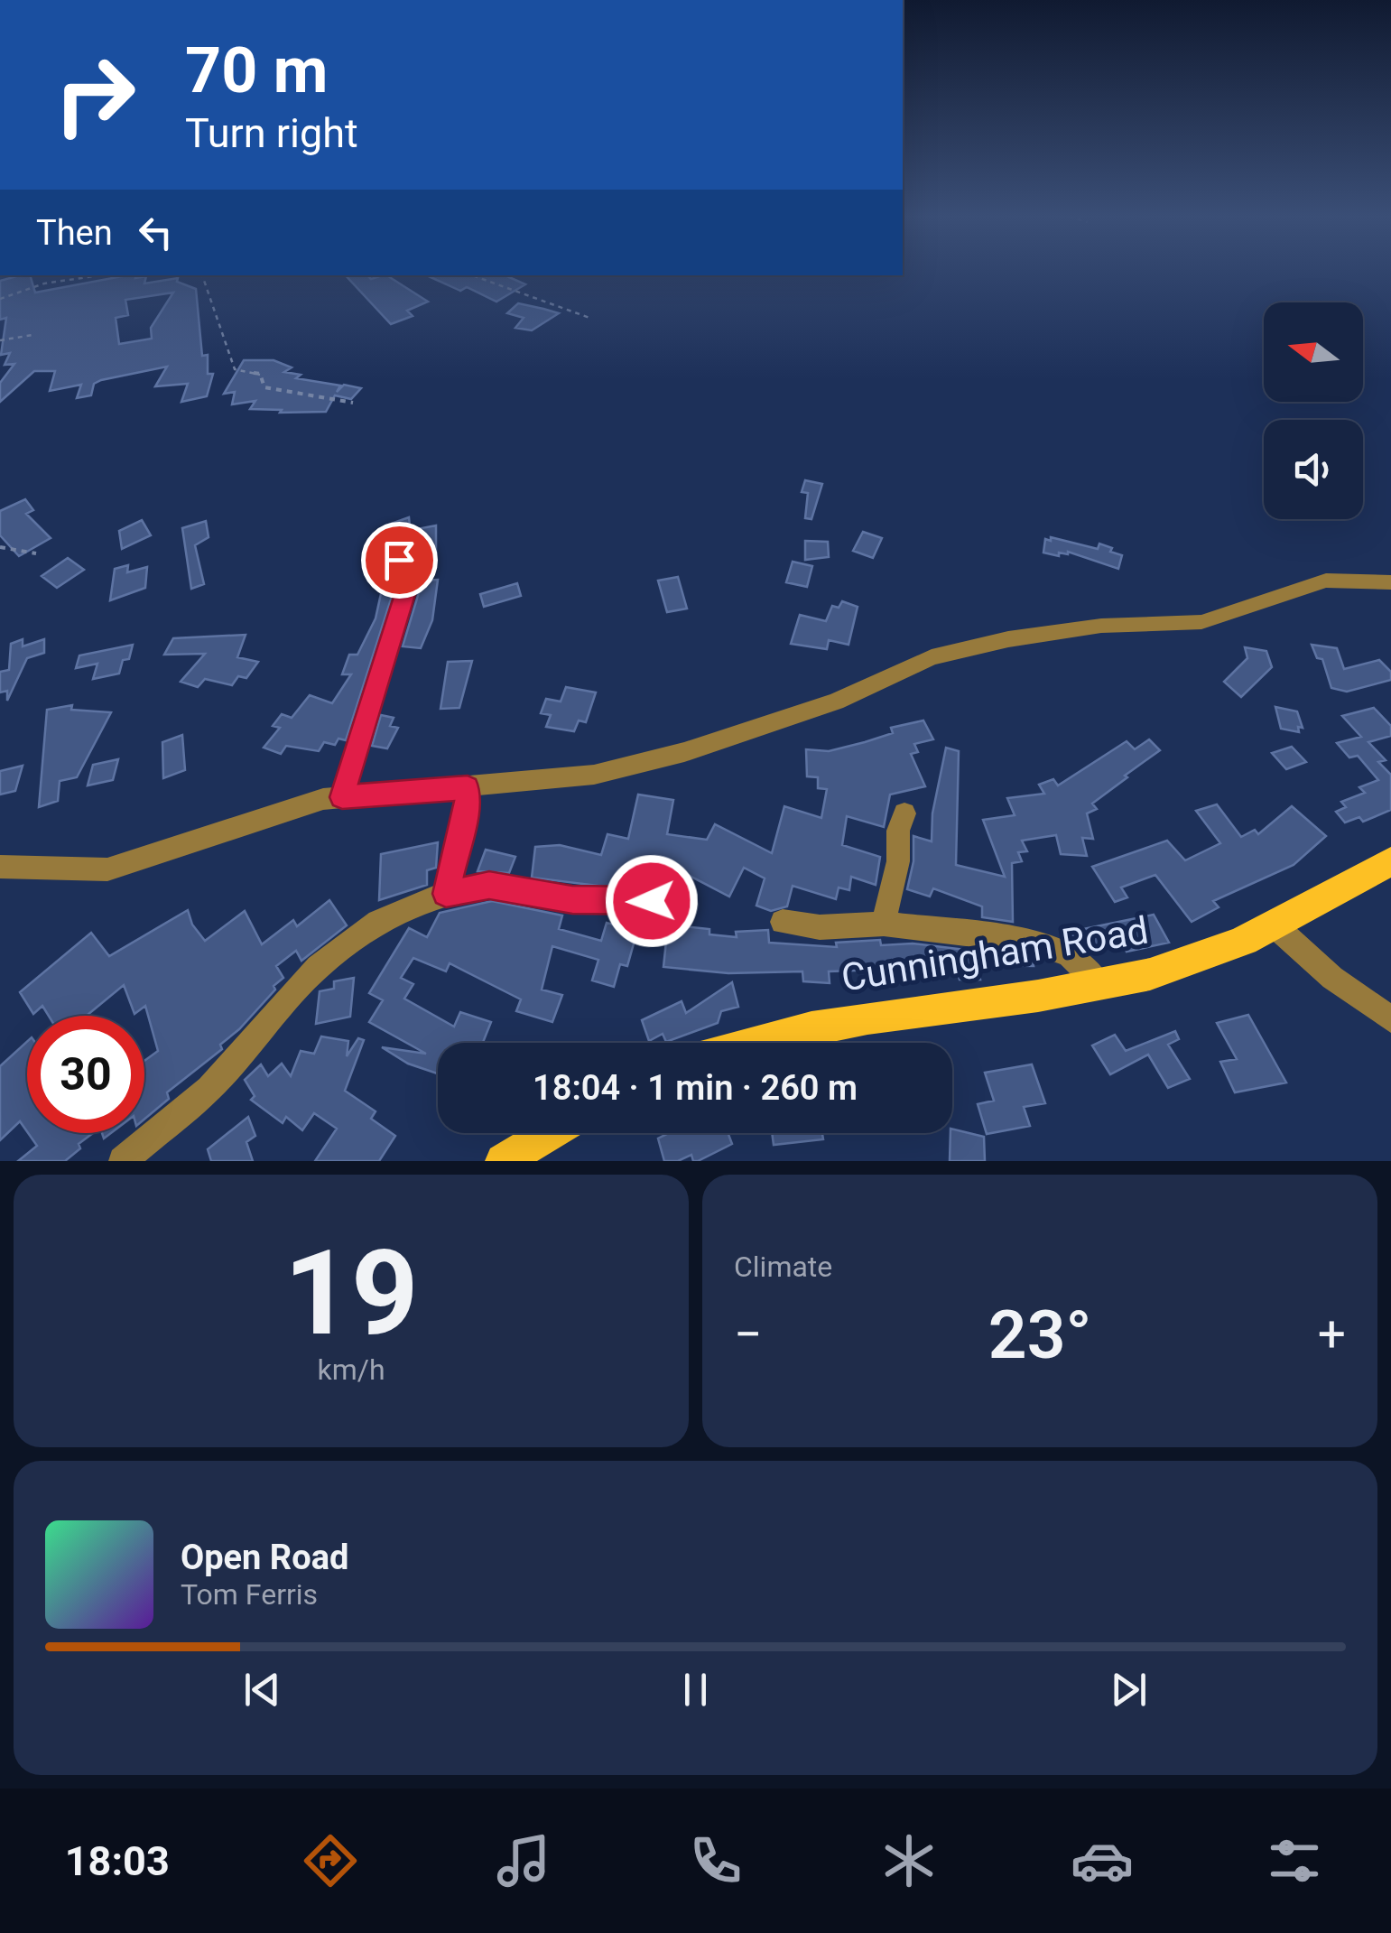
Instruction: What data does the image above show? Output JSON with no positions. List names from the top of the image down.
{
  "streets": {
    "main road": ["Cunningham Road"]
  },
  "north": "left",
  "page": {
    "turn": ["70 m", "Turn right"],
    "then": "Then",
    "limit": "30",
    "trip": "18:04 · 1 min · 260 m",
    "tile": [
      ["19", "km/h"],
      "Climate"
    ],
    "heat": ["−", "23°", "+"],
    "song": ["Open Road", "Tom Ferris"],
    "tabs": "18:03"
  }
}
